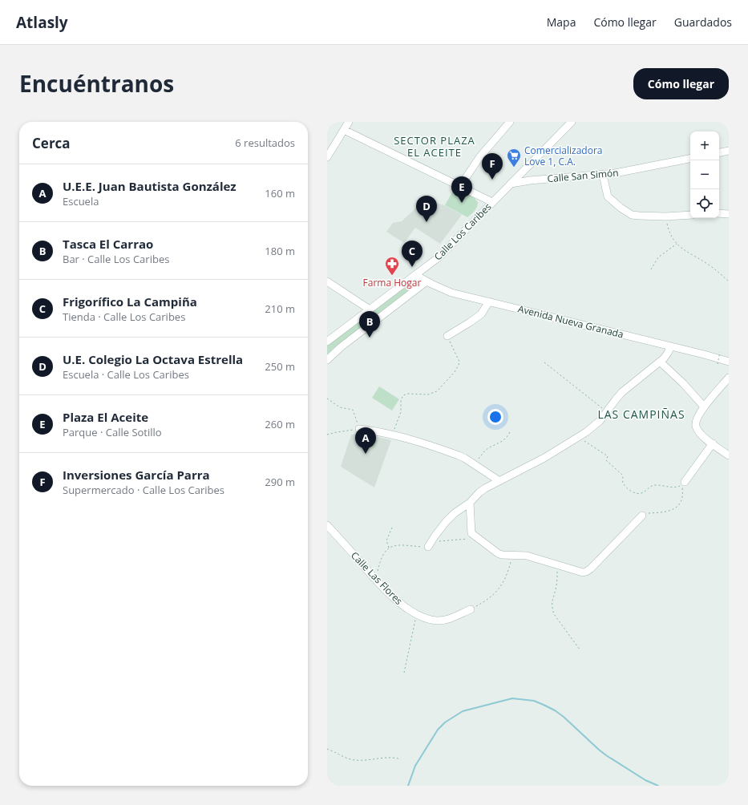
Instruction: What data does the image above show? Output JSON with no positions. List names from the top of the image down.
{
  "streets": {
    "street": [
      "Calle San Simón",
      "Calle Los Caribes",
      "Avenida Nueva Granada",
      "Calle Las Flores"
    ]
  },
  "crossings": [
    ["Calle San Simón", "Calle Los Caribes"],
    ["Calle Los Caribes", "Avenida Nueva Granada"]
  ],
  "districts": ["SECTOR PLAZA EL ACEITE", "LAS CAMPIÑAS"],
  "places": {
    "supermarket": ["Comercializadora Love 1, C.A."],
    "pharmacy": ["Farma Hogar"]
  },
  "page": {
    "header": "Atlasly",
    "nav": ["Mapa", "Cómo llegar", "Guardados"],
    "title": "Encuéntranos",
    "buttons": "Cómo llegar",
    "heading": ["Cerca", "6 resultados"],
    "map_buttons": ["+", "−"],
    "pins": [
      "F",
      "E",
      "D",
      "C",
      "B",
      "A"
    ],
    "list": [
      {
        "mark": "A",
        "name": "U.E.E. Juan Bautista González",
        "note": "Escuela",
        "value": "160 m"
      },
      {
        "mark": "B",
        "name": "Tasca El Carrao",
        "note": "Bar · Calle Los Caribes",
        "value": "180 m"
      },
      {
        "mark": "C",
        "name": "Frigorífico La Campiña",
        "note": "Tienda · Calle Los Caribes",
        "value": "210 m"
      },
      {
        "mark": "D",
        "name": "U.E. Colegio La Octava Estrella",
        "note": "Escuela · Calle Los Caribes",
        "value": "250 m"
      },
      {
        "mark": "E",
        "name": "Plaza El Aceite",
        "note": "Parque · Calle Sotillo",
        "value": "260 m"
      },
      {
        "mark": "F",
        "name": "Inversiones García Parra",
        "note": "Supermercado · Calle Los Caribes",
        "value": "290 m"
      }
    ]
  }
}
